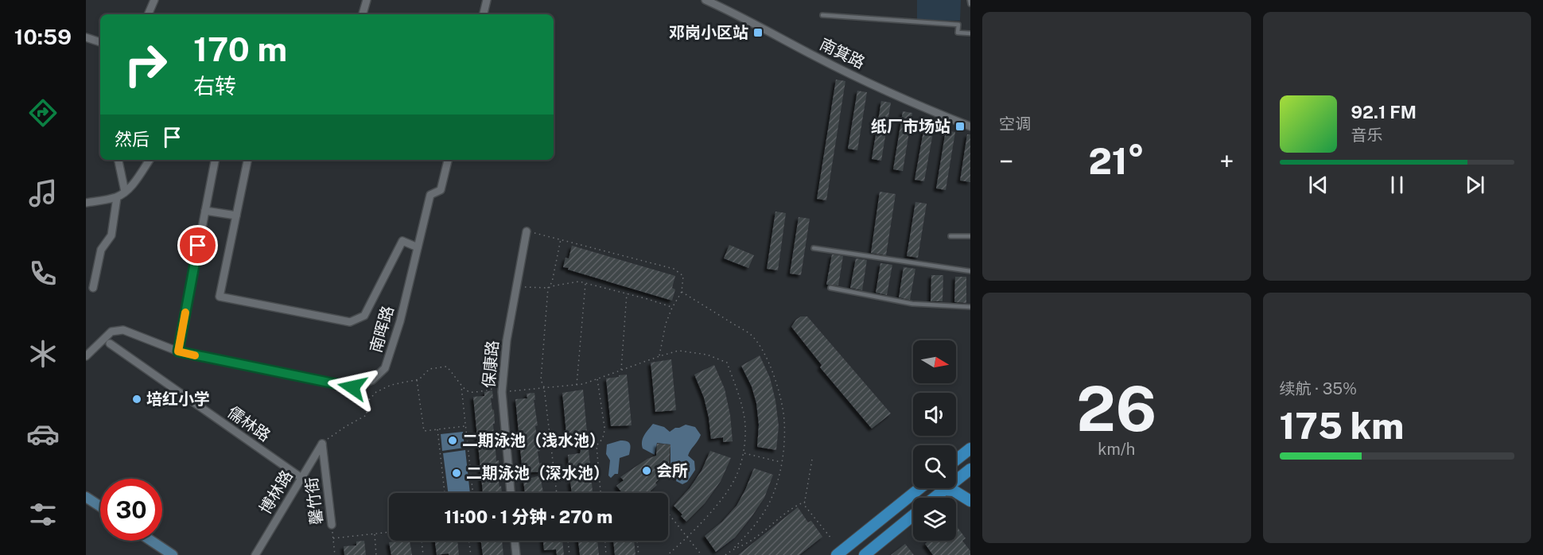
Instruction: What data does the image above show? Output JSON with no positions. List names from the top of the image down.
{
  "streets": {
    "street": [
      "南箕路",
      "南晖路",
      "保康路",
      "儒林路",
      "博林路",
      "馨竹街"
    ]
  },
  "crossings": [
    ["儒林路", "博林路"],
    ["博林路", "馨竹街"]
  ],
  "places": {
    "transit": ["邓岗小区站", "纸厂市场站"],
    "other": [
      "培红小学",
      "二期泳池（浅水池）",
      "会所",
      "二期泳池（深水池）"
    ]
  },
  "north": "right",
  "page": {
    "tabs": "10:59",
    "tile": [
      "空调",
      ["26", "km/h"],
      ["续航 · 35%", "175 km"]
    ],
    "turn": ["170 m", "右转"],
    "song": ["92.1 FM", "音乐"],
    "then": "然后",
    "heat": ["−", "21°", "+"],
    "limit": "30",
    "trip": "11:00 · 1 分钟 · 270 m"
  }
}
